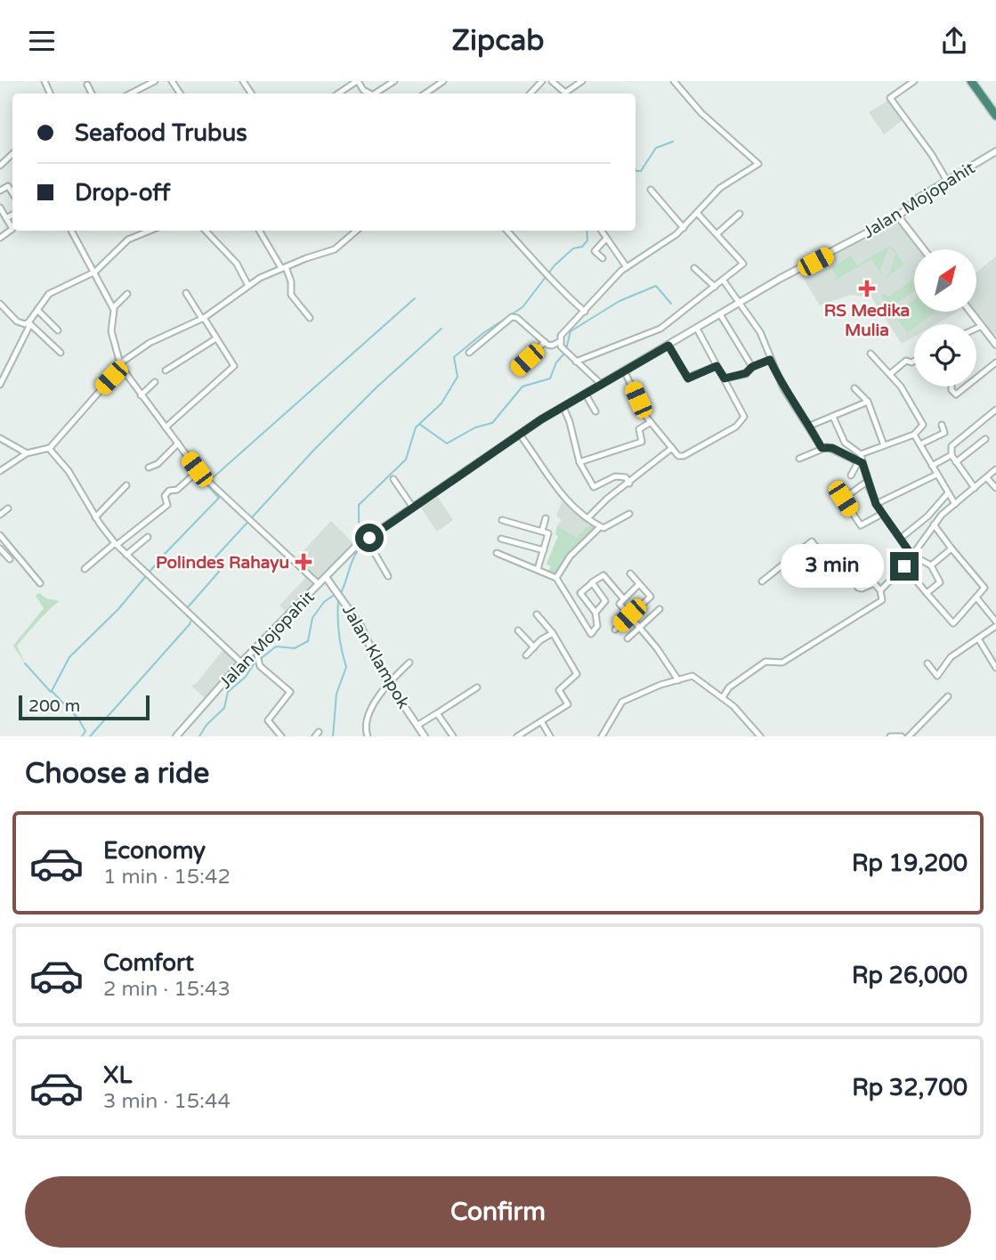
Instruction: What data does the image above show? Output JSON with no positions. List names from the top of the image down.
{
  "streets": {
    "street": ["Jalan Mojopahit", "Jalan Klampok"]
  },
  "crossings": [
    ["Jalan Mojopahit", "Jalan Klampok"]
  ],
  "places": {
    "health": ["RS Medika Mulia", "Polindes Rahayu"]
  },
  "scale_bar": "200 m",
  "north": "top right",
  "page": {
    "header": "Zipcab",
    "banner": ["Seafood Trubus", "Drop-off"],
    "bubble": "3 min",
    "scale": "200 m",
    "heading": "Choose a ride",
    "list": [
      {
        "name": "Economy",
        "note": "1 min · 15:42",
        "value": "Rp 19,200"
      },
      {
        "name": "Comfort",
        "note": "2 min · 15:43",
        "value": "Rp 26,000"
      },
      {
        "name": "XL",
        "note": "3 min · 15:44",
        "value": "Rp 32,700"
      }
    ],
    "buttons": "Confirm"
  }
}
